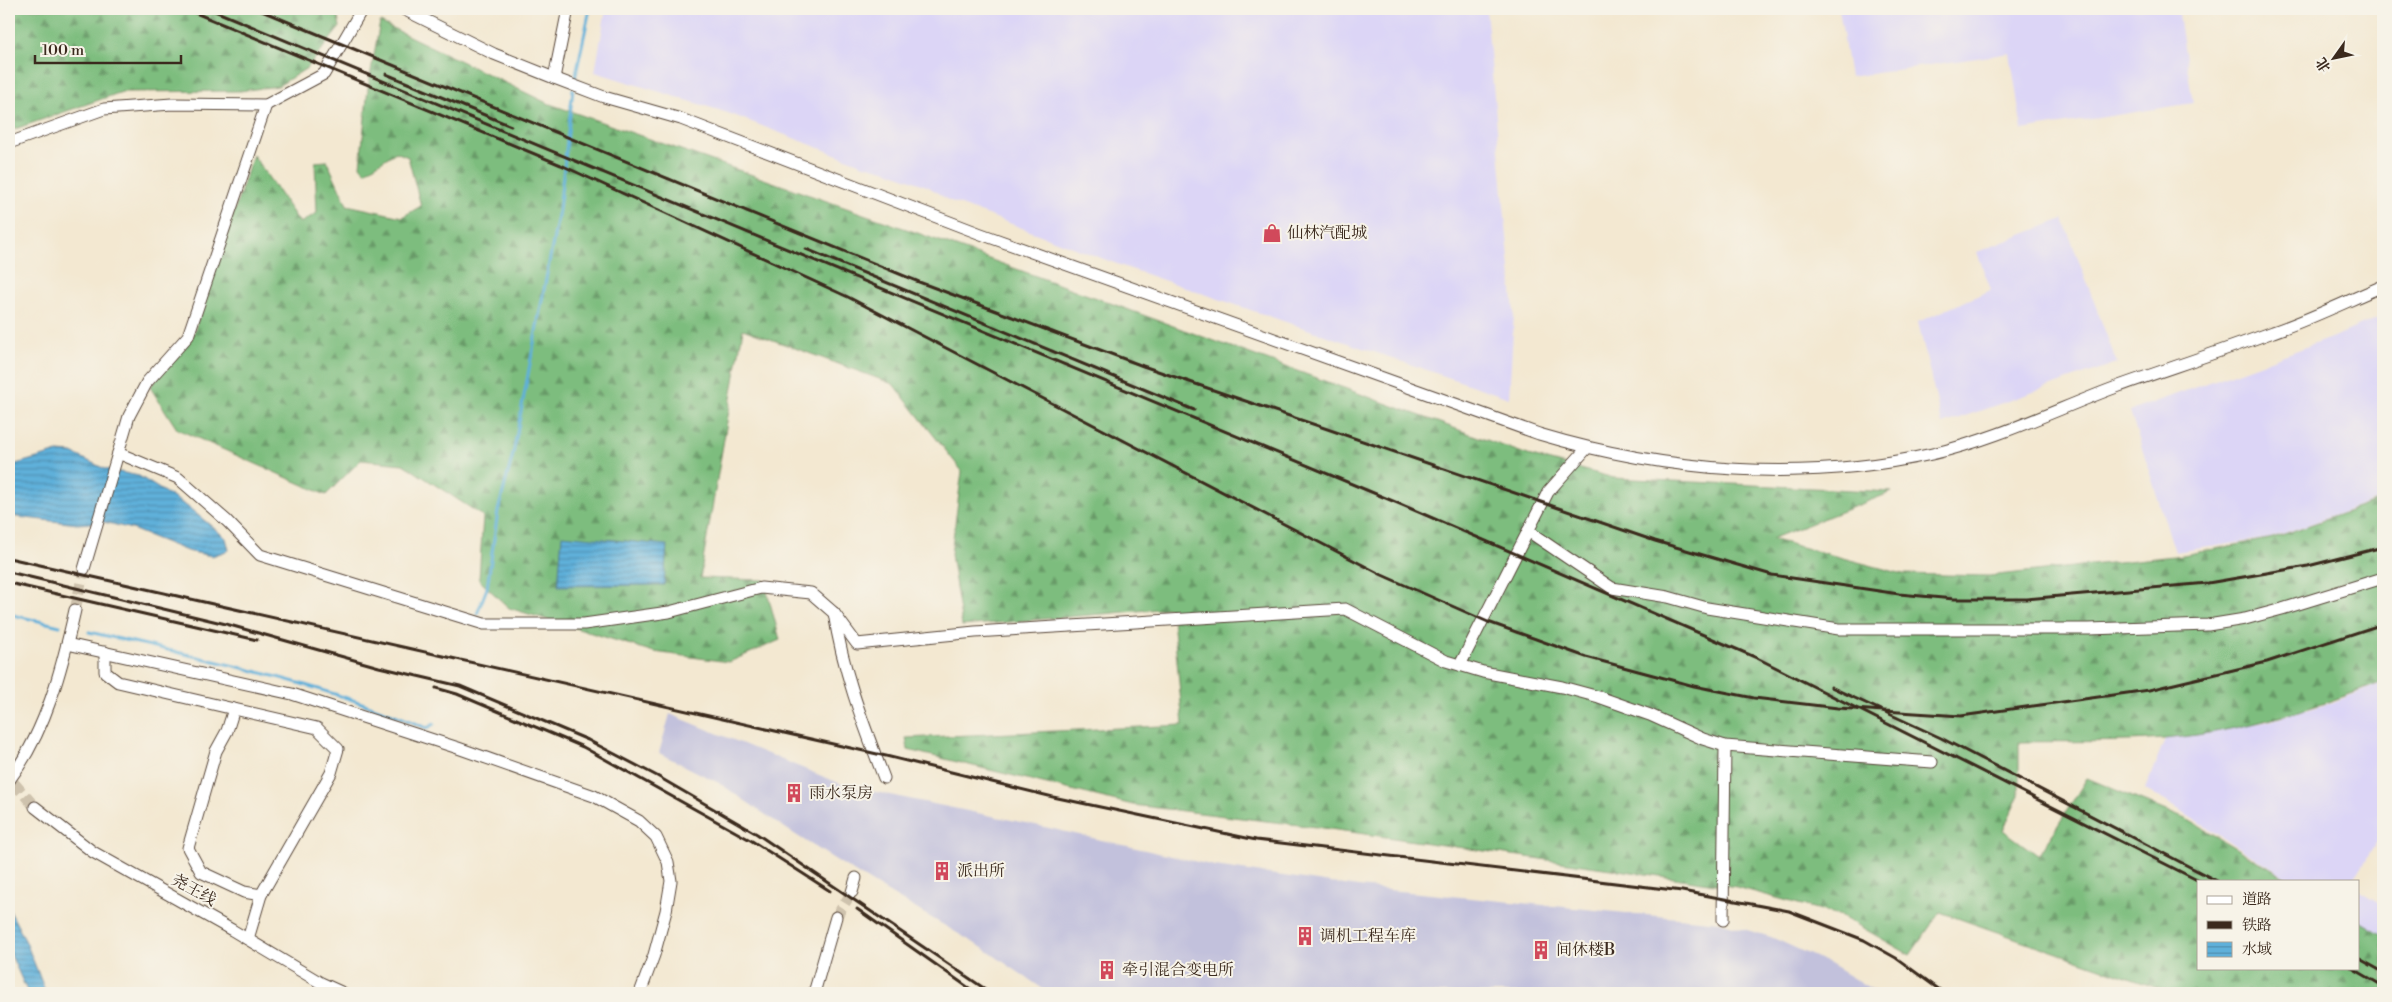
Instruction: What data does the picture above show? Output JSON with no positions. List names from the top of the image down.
{
  "streets": {
    "street": ["尧王线"]
  },
  "places": {
    "shop": ["仙林汽配城"],
    "building": [
      "雨水泵房",
      "派出所",
      "调机工程车库",
      "间休楼B",
      "牵引混合变电所"
    ]
  },
  "legend": ["道路", "铁路", "水域"],
  "scale_bar": "100 m",
  "north": "bottom left"
}
